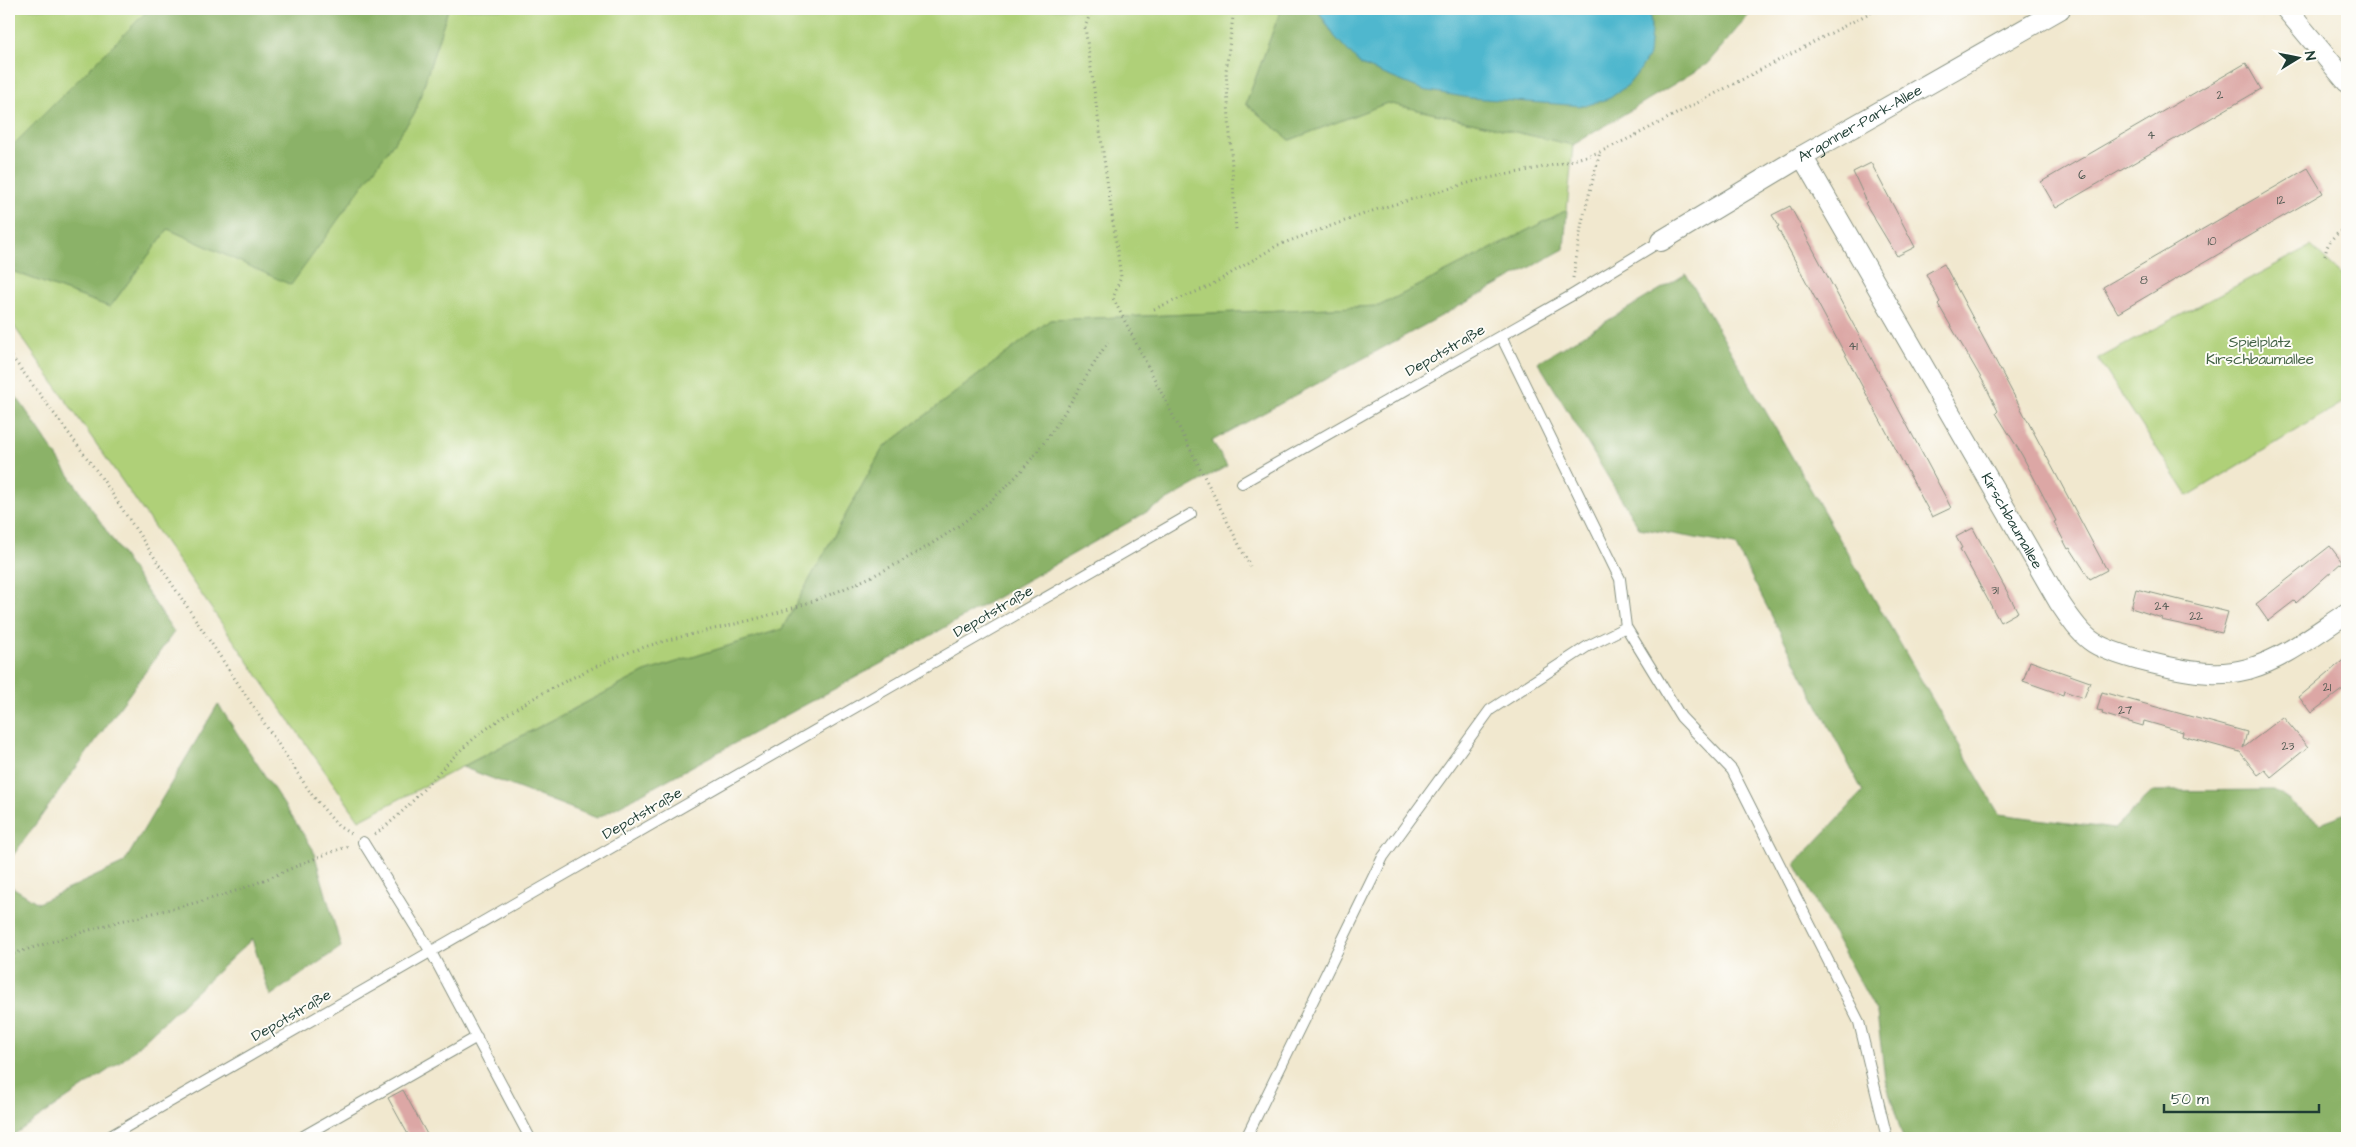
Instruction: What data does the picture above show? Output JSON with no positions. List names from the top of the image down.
{
  "streets": {
    "street": ["Argonner-Park-Allee", "Kirschbaumallee"],
    "lane": ["Depotstraße"]
  },
  "crossings": [
    ["Argonner-Park-Allee", "Depotstraße"],
    ["Argonner-Park-Allee", "Kirschbaumallee"]
  ],
  "parks": ["Spielplatz Kirschbaumallee"],
  "house_numbers": [
    "2",
    "4",
    "6",
    "12",
    "10",
    "8",
    "41",
    "31",
    "24",
    "22",
    "21",
    "27",
    "23"
  ],
  "scale_bar": "50 m",
  "north": "right"
}
